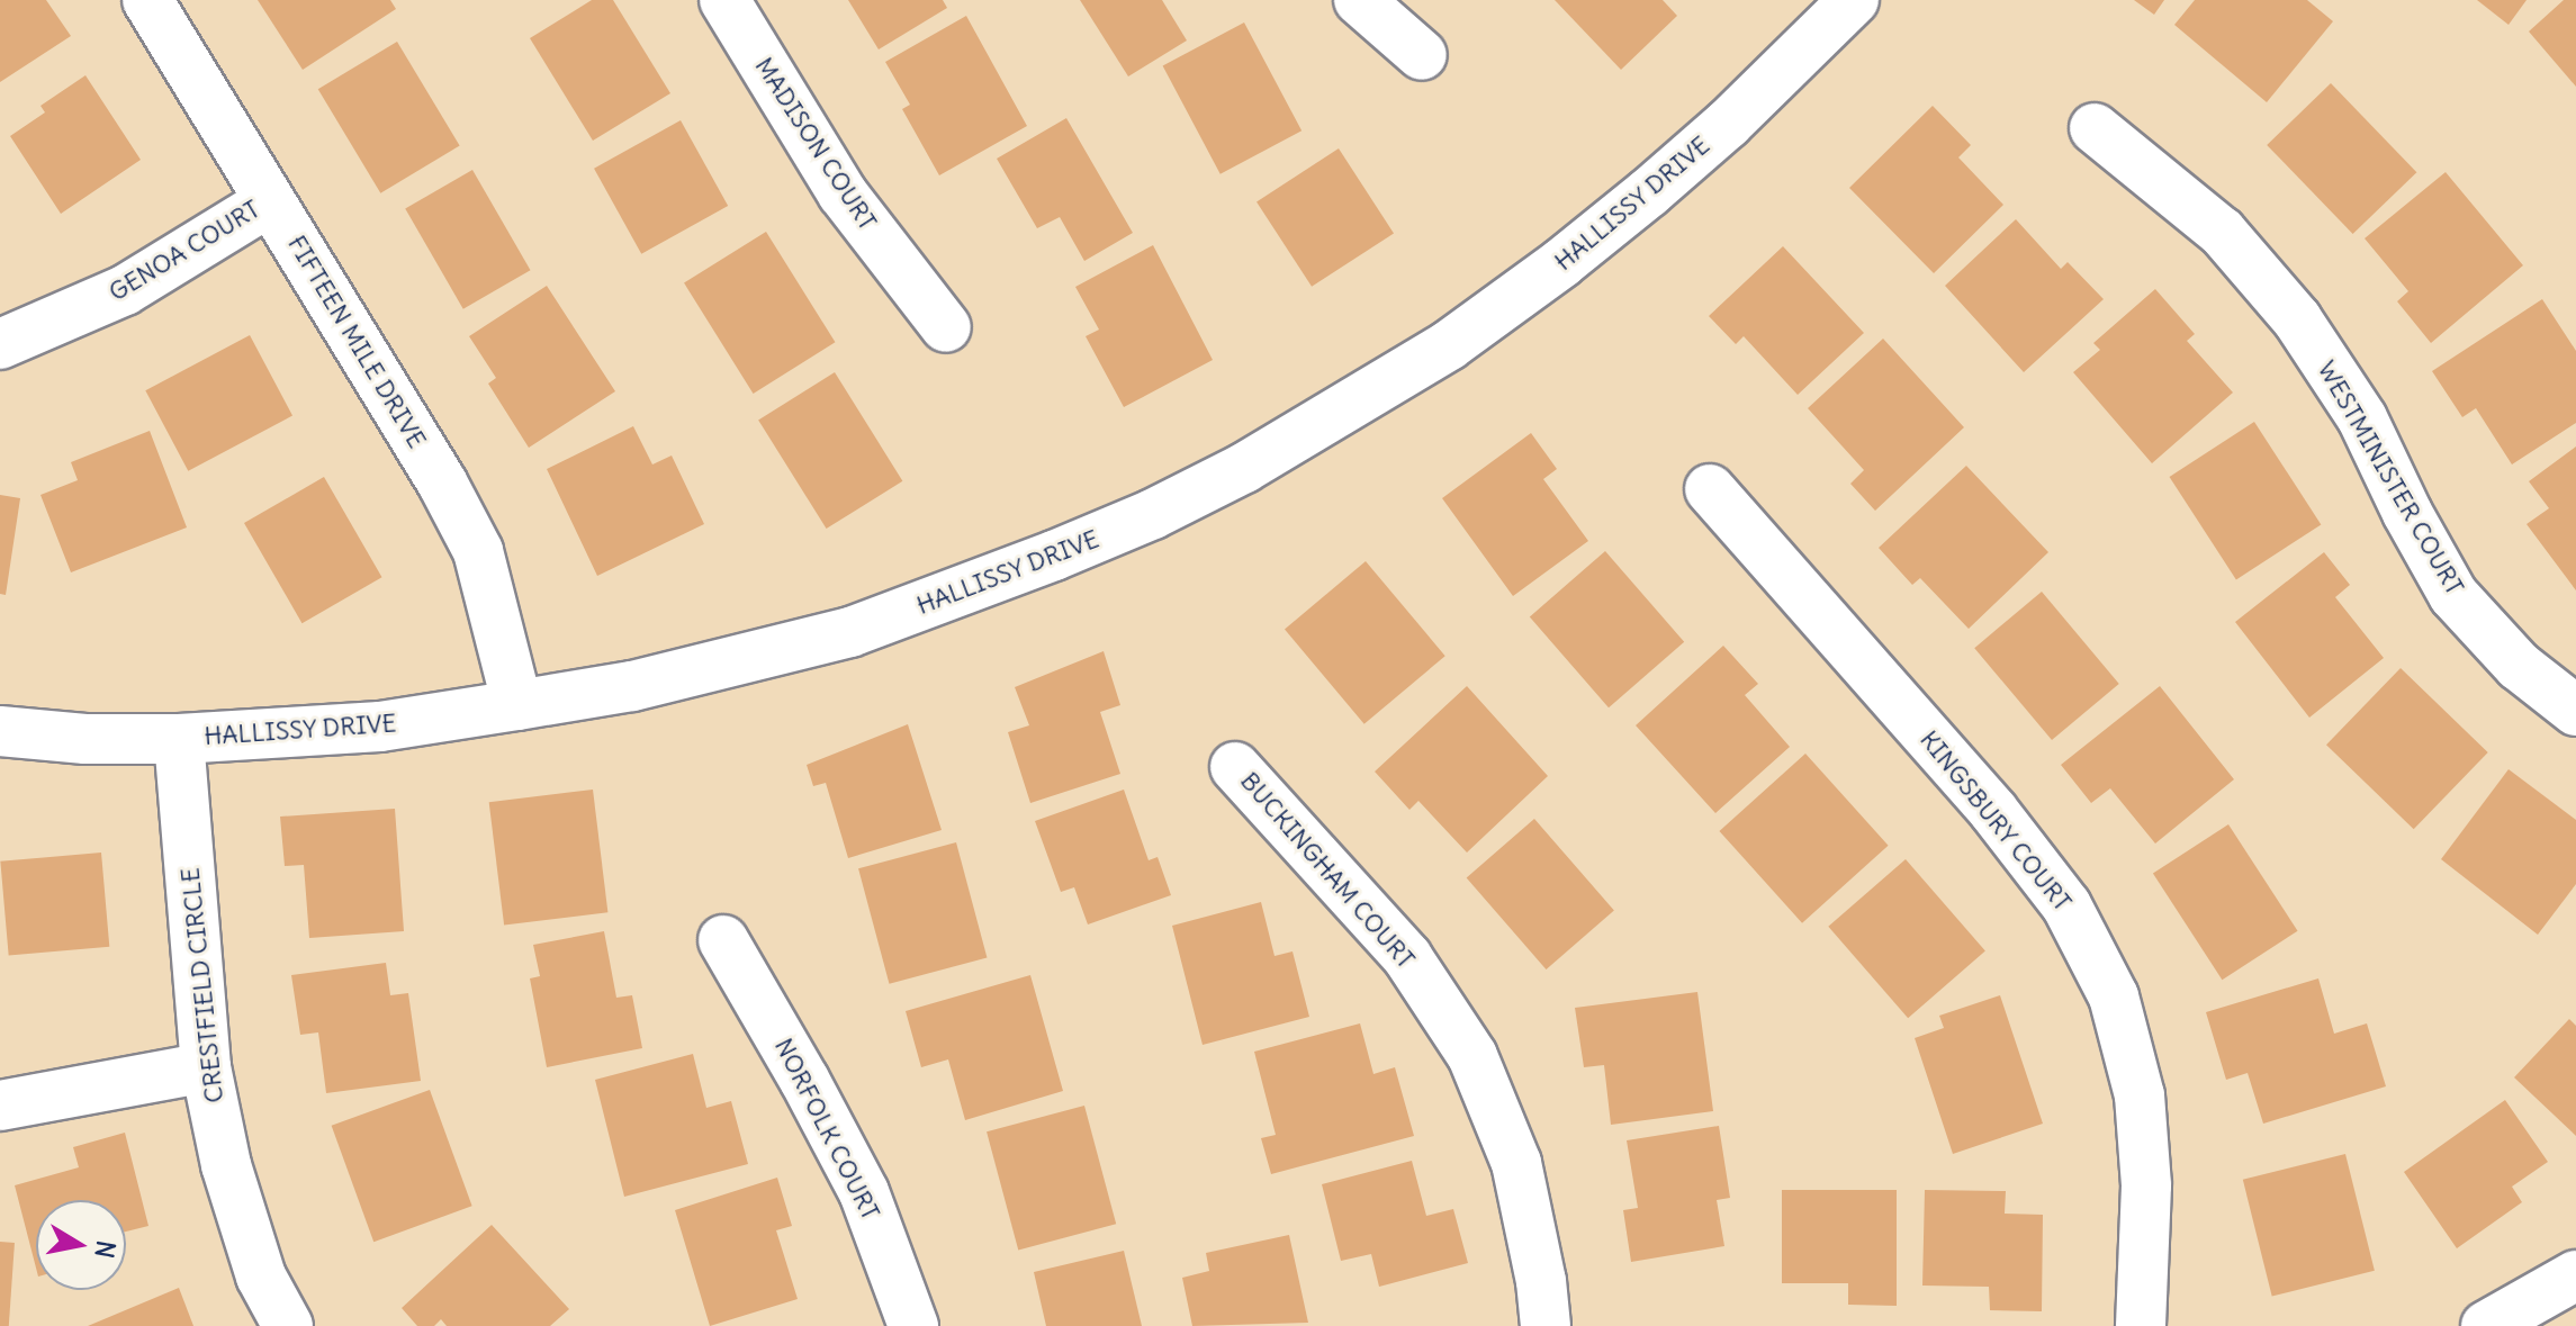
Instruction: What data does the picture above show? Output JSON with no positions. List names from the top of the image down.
{
  "streets": {
    "street": [
      "MADISON COURT",
      "HALLISSY DRIVE",
      "GENOA COURT",
      "FIFTEEN MILE DRIVE",
      "WESTMINISTER COURT",
      "KINGSBURY COURT",
      "BUCKINGHAM COURT",
      "CRESTFIELD CIRCLE",
      "NORFOLK COURT"
    ]
  },
  "crossings": [
    ["HALLISSY DRIVE", "FIFTEEN MILE DRIVE"],
    ["HALLISSY DRIVE", "CRESTFIELD CIRCLE"],
    ["GENOA COURT", "FIFTEEN MILE DRIVE"]
  ],
  "north": "right"
}
